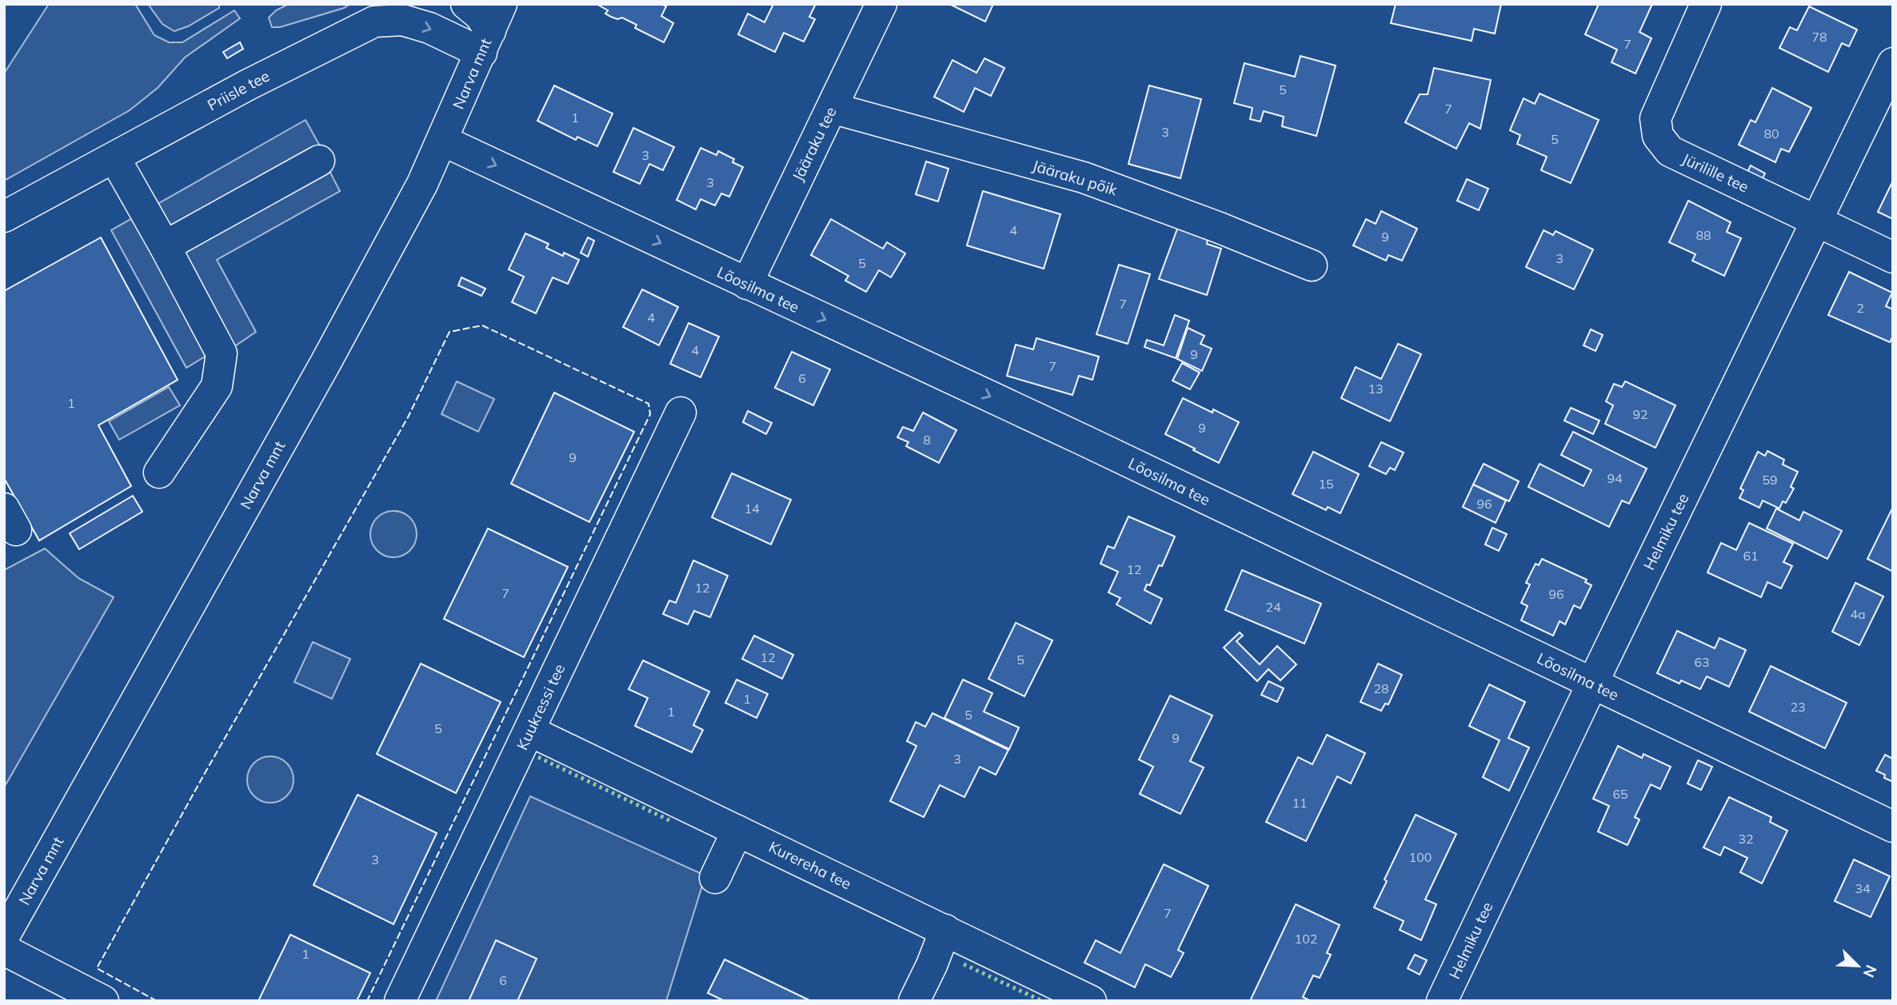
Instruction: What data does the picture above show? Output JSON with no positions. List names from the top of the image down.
{
  "streets": {
    "street": [
      "Narva mnt",
      "Priisle tee",
      "Jääraku tee",
      "Jürilille tee",
      "Jääraku põik",
      "Lõosilma tee",
      "Helmiku tee",
      "Kuukressi tee",
      "Kurereha tee"
    ]
  },
  "crossings": [
    ["Narva mnt", "Priisle tee"],
    ["Narva mnt", "Lõosilma tee"],
    ["Jääraku tee", "Jääraku põik"],
    ["Jääraku tee", "Lõosilma tee"],
    ["Jürilille tee", "Helmiku tee"],
    ["Lõosilma tee", "Helmiku tee"],
    ["Kuukressi tee", "Kurereha tee"]
  ],
  "one_way": ["Lõosilma tee"],
  "house_numbers": [
    "78",
    "7",
    "5",
    "7",
    "1",
    "3",
    "80",
    "5",
    "3",
    "3",
    "4",
    "88",
    "9",
    "3",
    "5",
    "7",
    "2",
    "4",
    "4",
    "9",
    "7",
    "6",
    "13",
    "1",
    "92",
    "9",
    "8",
    "9",
    "94",
    "59",
    "15",
    "96",
    "14",
    "61",
    "12",
    "12",
    "7",
    "96",
    "24",
    "4a",
    "12",
    "5",
    "63",
    "28",
    "1",
    "23",
    "1",
    "5",
    "5",
    "9",
    "3",
    "65",
    "11",
    "32",
    "100",
    "3",
    "34",
    "7",
    "102",
    "1",
    "6"
  ],
  "north": "bottom right"
}
